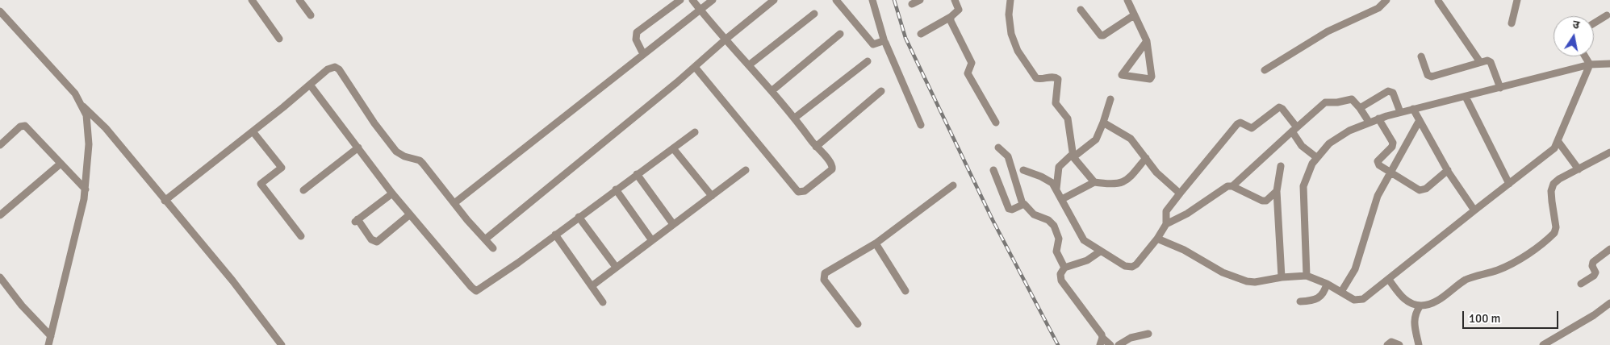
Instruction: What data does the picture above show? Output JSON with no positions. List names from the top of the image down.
{
  "scale_bar": "100 m",
  "north": "top"
}
